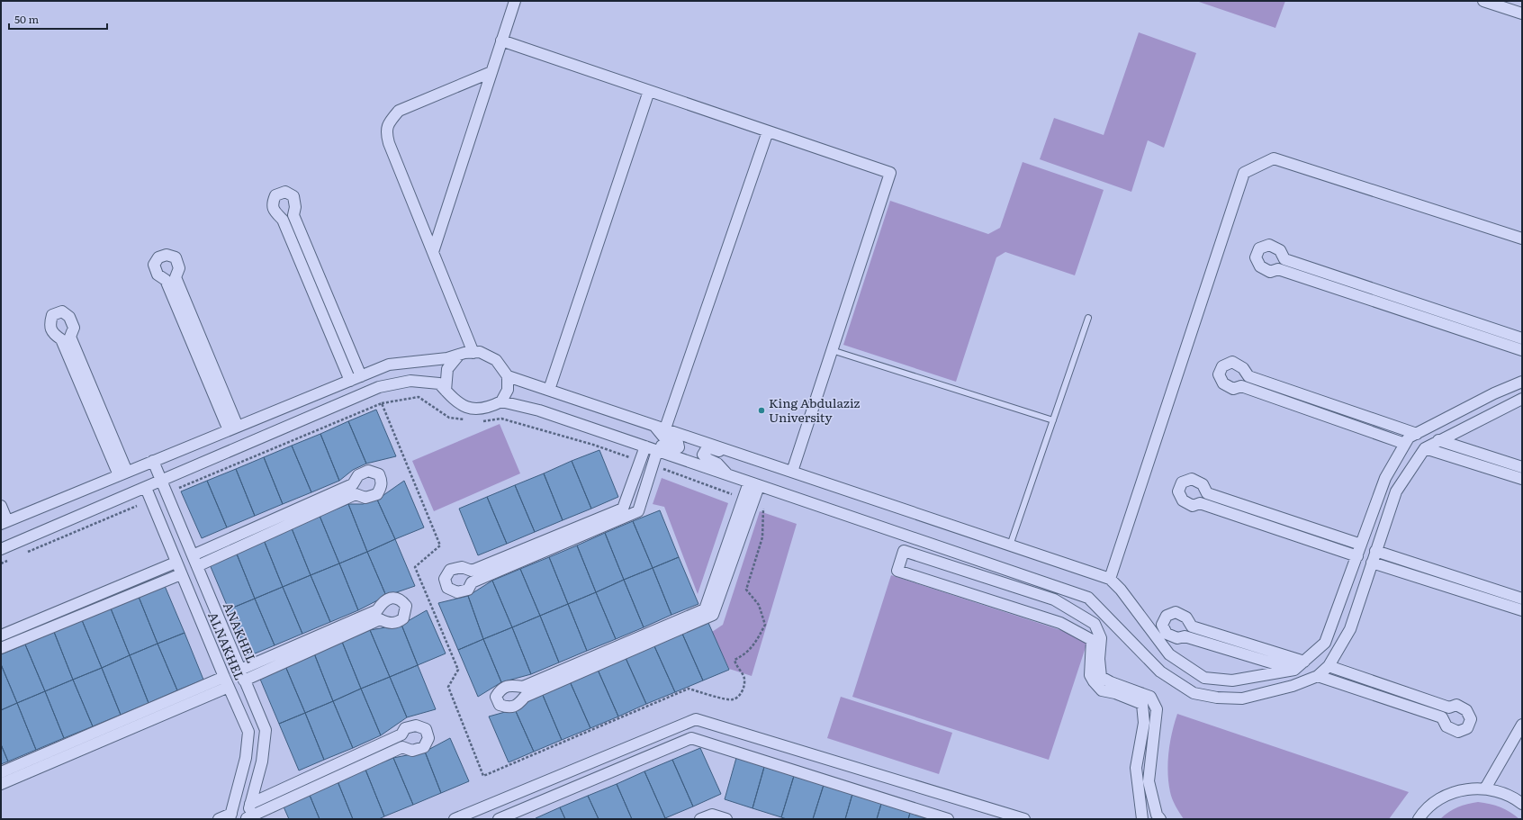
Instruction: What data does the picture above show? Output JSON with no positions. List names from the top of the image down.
{
  "streets": {
    "street": ["ANAKHEL", "ALNAKHEL"]
  },
  "places": ["King Abdulaziz University"],
  "scale_bar": "50 m"
}
